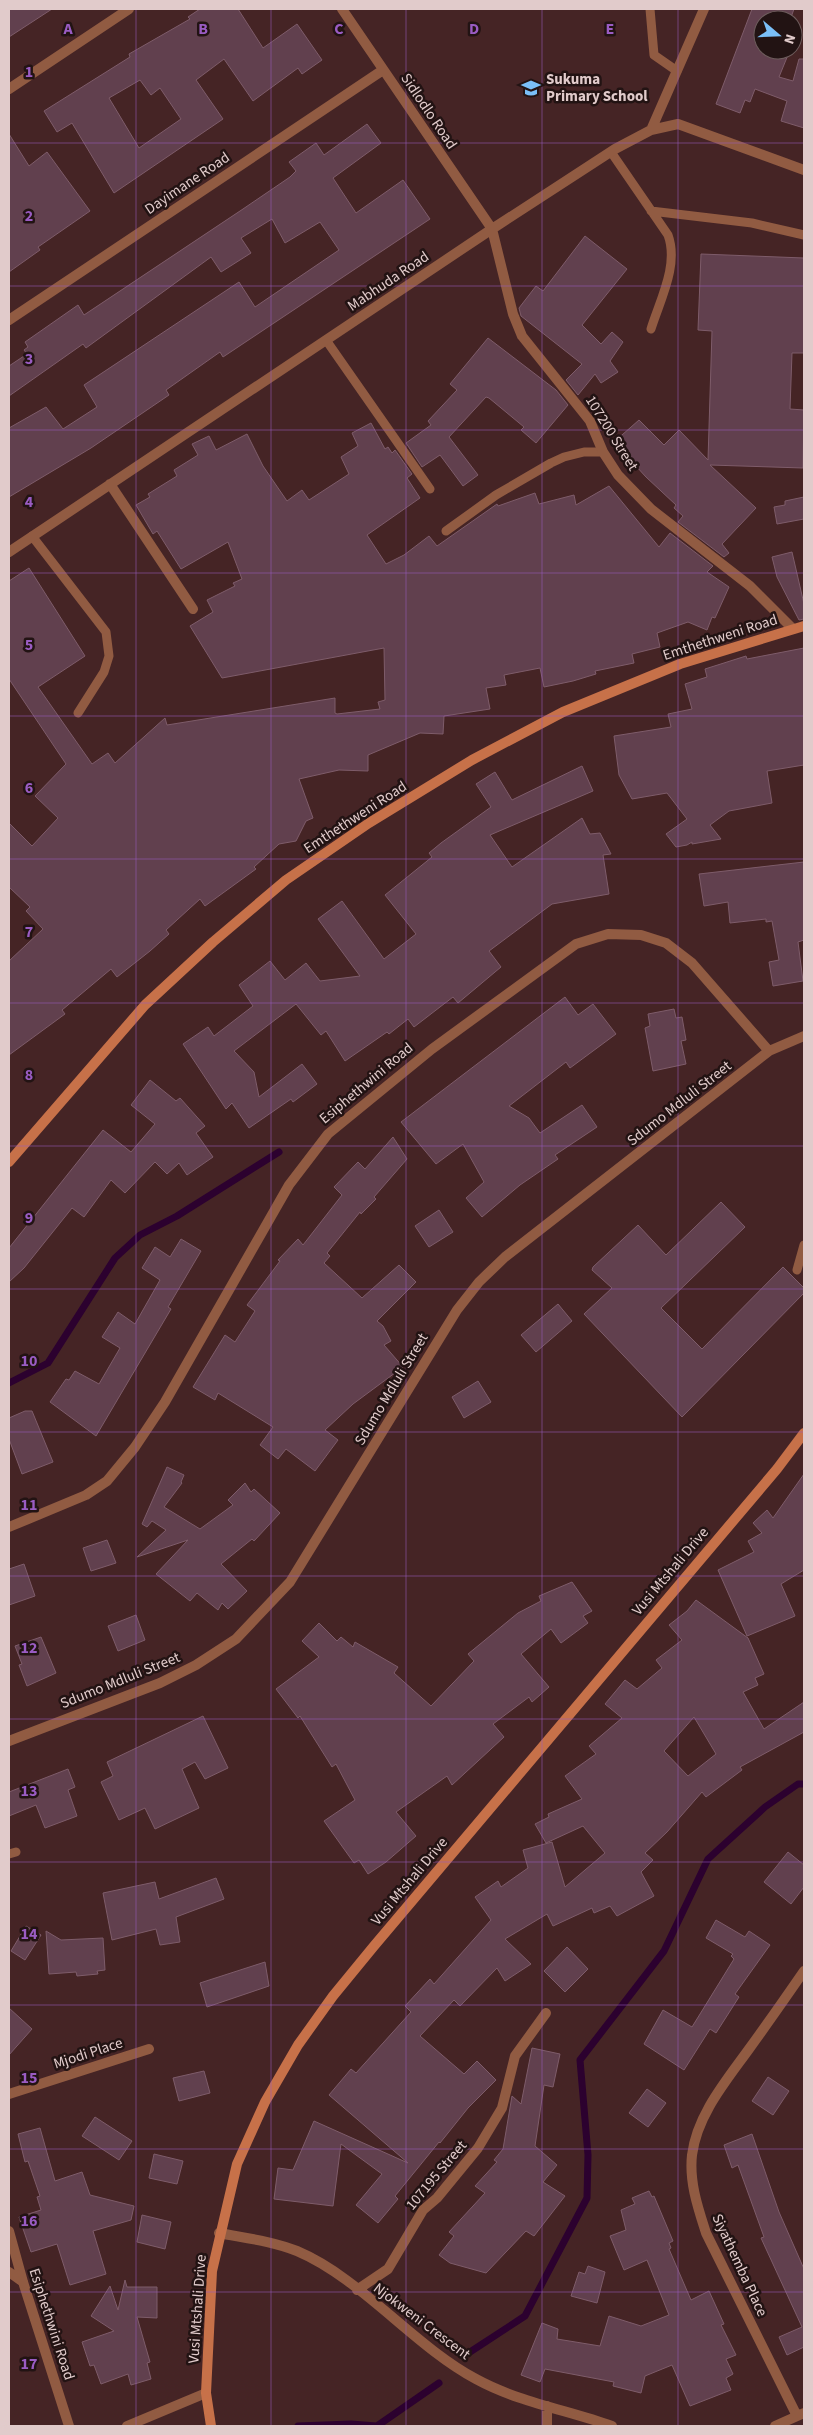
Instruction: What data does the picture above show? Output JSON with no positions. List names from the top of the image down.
{
  "streets": {
    "street": [
      "Sidlodlo Road",
      "Dayimane Road",
      "Mabhuda Road",
      "107200 Street",
      "Emthethweni Road",
      "Esiphethwini Road",
      "Sdumo Mdluli Street",
      "Vusi Mtshali Drive",
      "Mjodi Place",
      "107195 Street",
      "Siyathemba Place",
      "Njokweni Crescent"
    ]
  },
  "crossings": [
    ["Sidlodlo Road", "Dayimane Road"],
    ["Sidlodlo Road", "Mabhuda Road"],
    ["Sidlodlo Road", "107200 Street"],
    ["Mabhuda Road", "107200 Street"],
    ["107200 Street", "Emthethweni Road"],
    ["Esiphethwini Road", "Sdumo Mdluli Street"],
    ["Vusi Mtshali Drive", "Njokweni Crescent"],
    ["107195 Street", "Njokweni Crescent"]
  ],
  "places": {
    "school or university": ["Sukuma Primary School"]
  },
  "north": "right",
  "grid": {
    "columns": [
      "A",
      "B",
      "C",
      "D",
      "E"
    ],
    "rows": [
      "1",
      "2",
      "3",
      "4",
      "5",
      "6",
      "7",
      "8",
      "9",
      "10",
      "11",
      "12",
      "13",
      "14",
      "15",
      "16",
      "17"
    ]
  }
}
